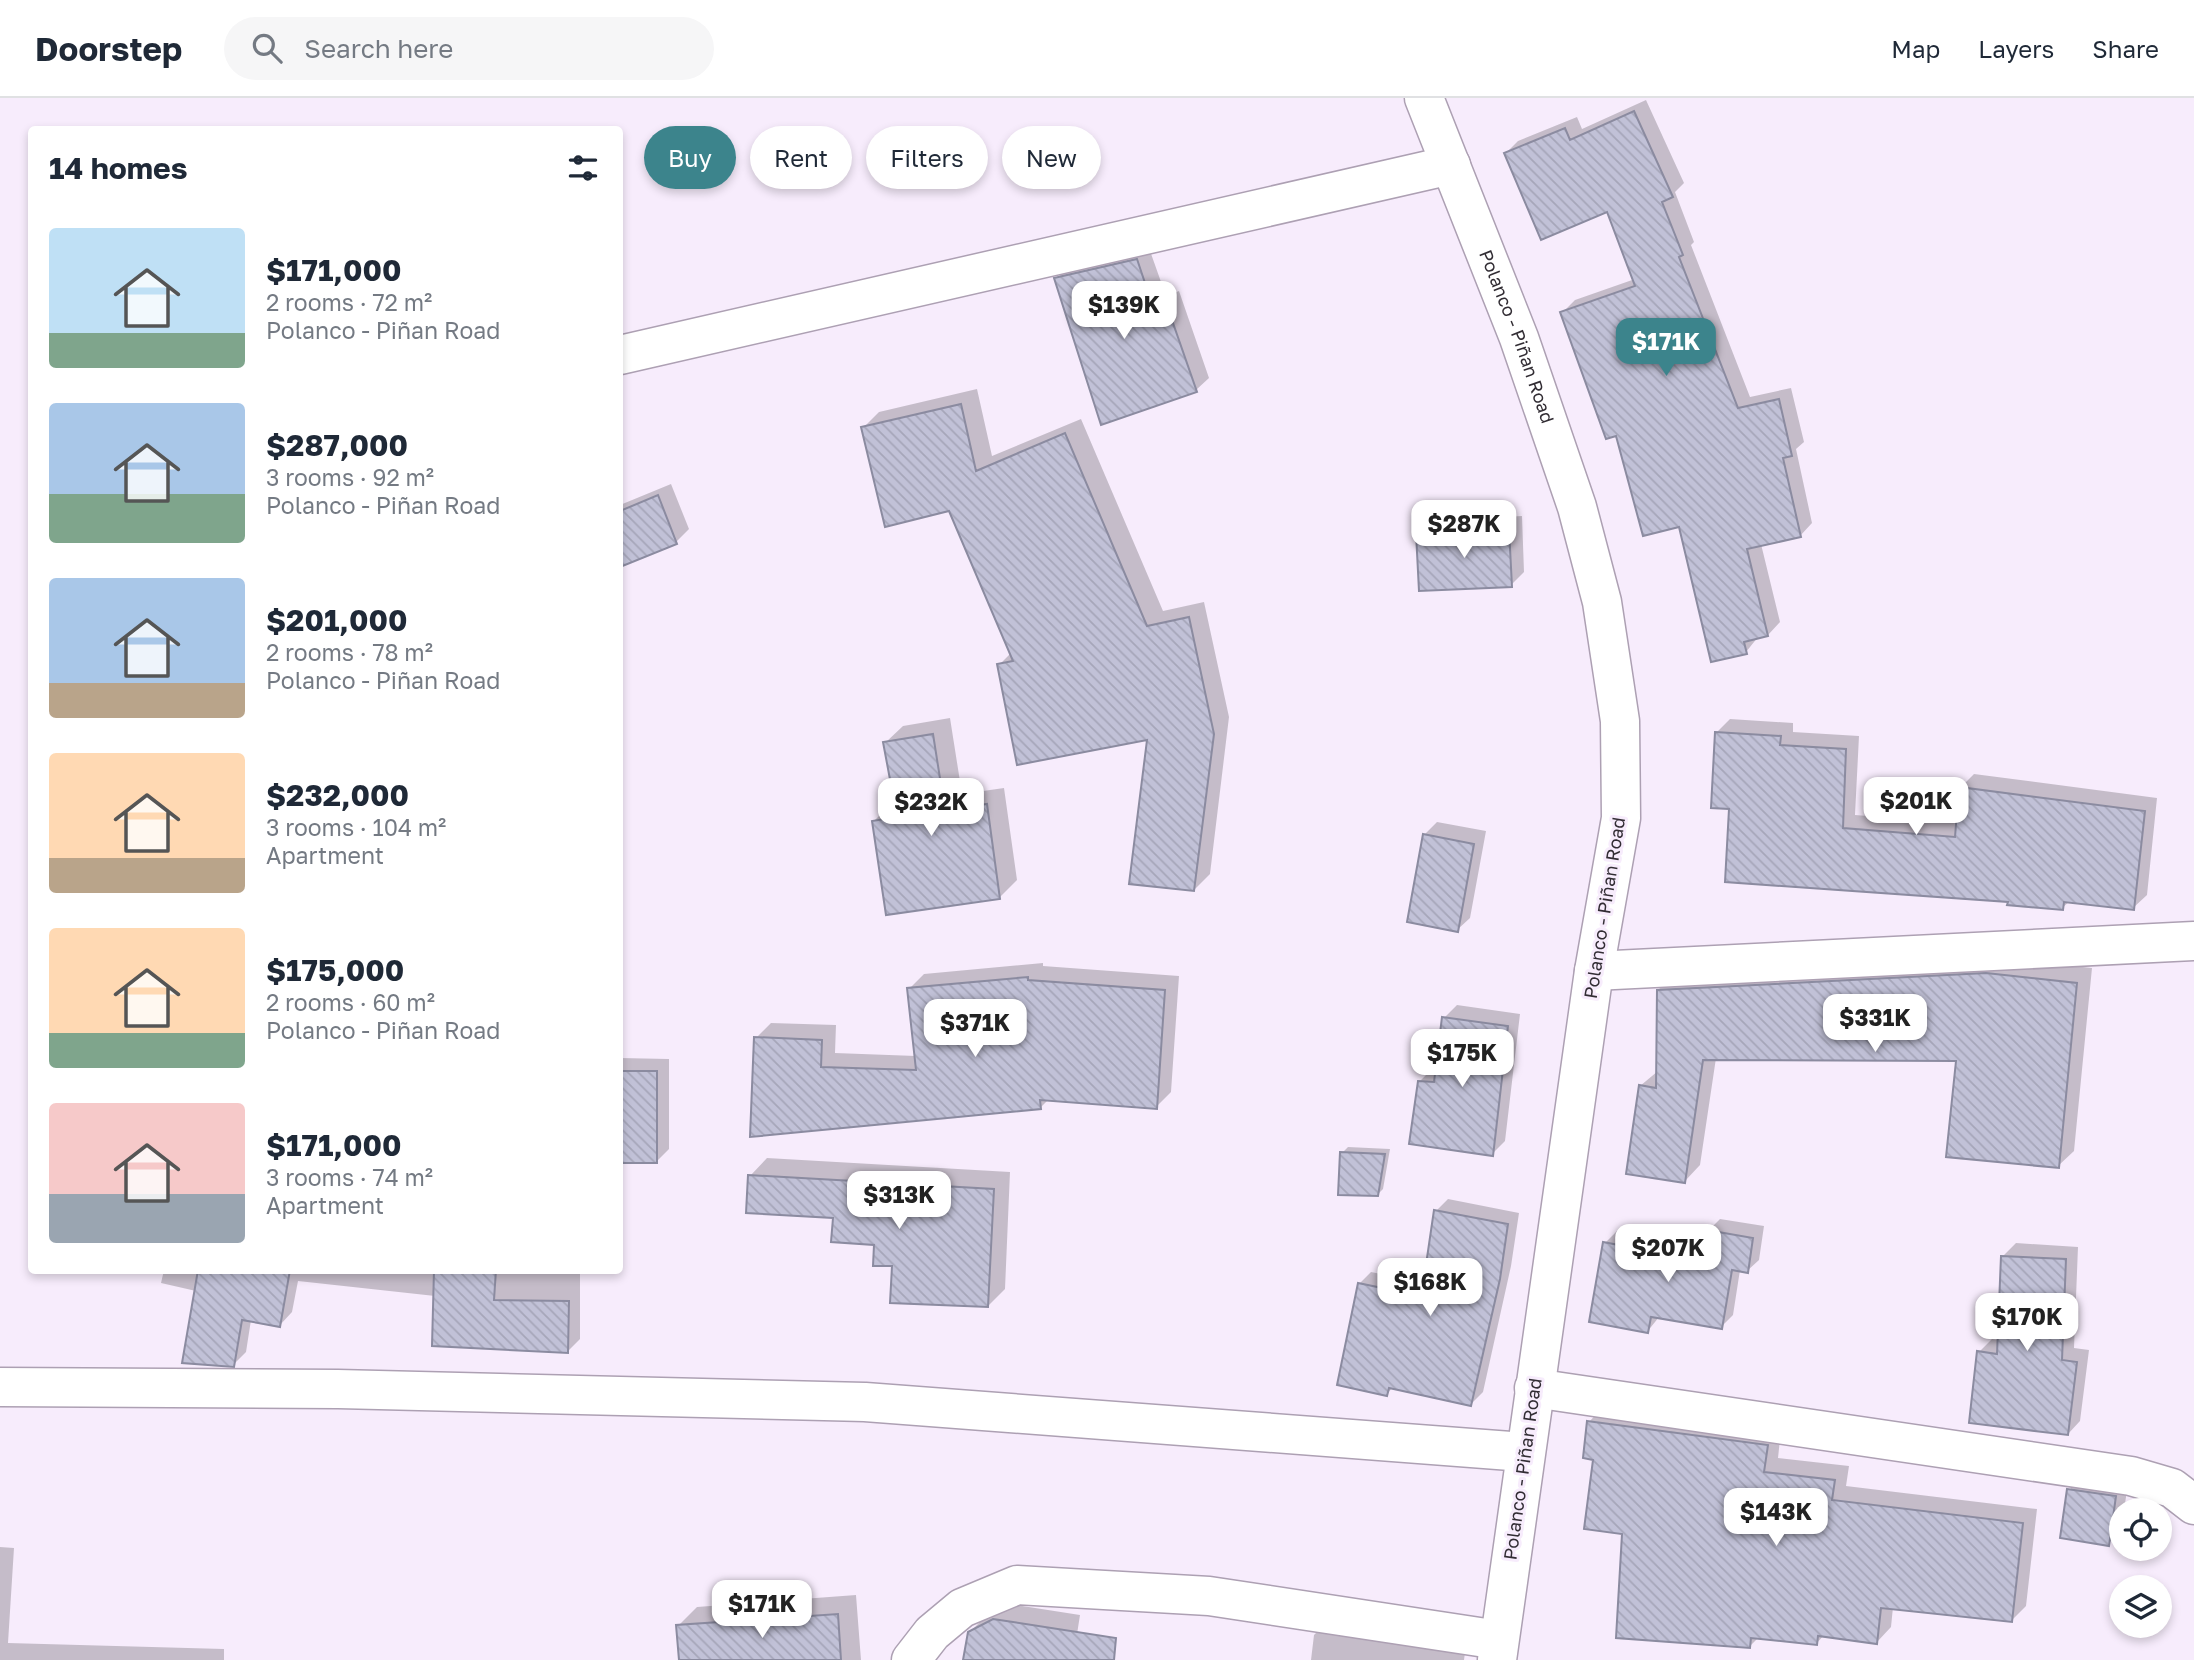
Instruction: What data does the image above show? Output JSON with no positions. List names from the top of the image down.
{
  "streets": {
    "street": ["Polanco - Piñan Road"]
  },
  "page": {
    "header": "Doorstep",
    "search": "Search here",
    "nav": ["Map", "Layers", "Share"],
    "chip": [
      "Buy",
      "Rent",
      "Filters",
      "New"
    ],
    "heading": "14 homes",
    "list": [
      {
        "name": "$171,000",
        "note": "2 rooms · 72 m² · Polanco - Piñan Road"
      },
      {
        "name": "$287,000",
        "note": "3 rooms · 92 m² · Polanco - Piñan Road"
      },
      {
        "name": "$201,000",
        "note": "2 rooms · 78 m² · Polanco - Piñan Road"
      },
      {
        "name": "$232,000",
        "note": "3 rooms · 104 m² · Apartment"
      },
      {
        "name": "$175,000",
        "note": "2 rooms · 60 m² · Polanco - Piñan Road"
      },
      {
        "name": "$171,000",
        "note": "3 rooms · 74 m² · Apartment"
      }
    ],
    "price": [
      "$139K",
      "$171K",
      "$287K",
      "$201K",
      "$232K",
      "$331K",
      "$371K",
      "$175K",
      "$313K",
      "$207K",
      "$168K",
      "$170K",
      "$143K",
      "$171K"
    ]
  }
}
